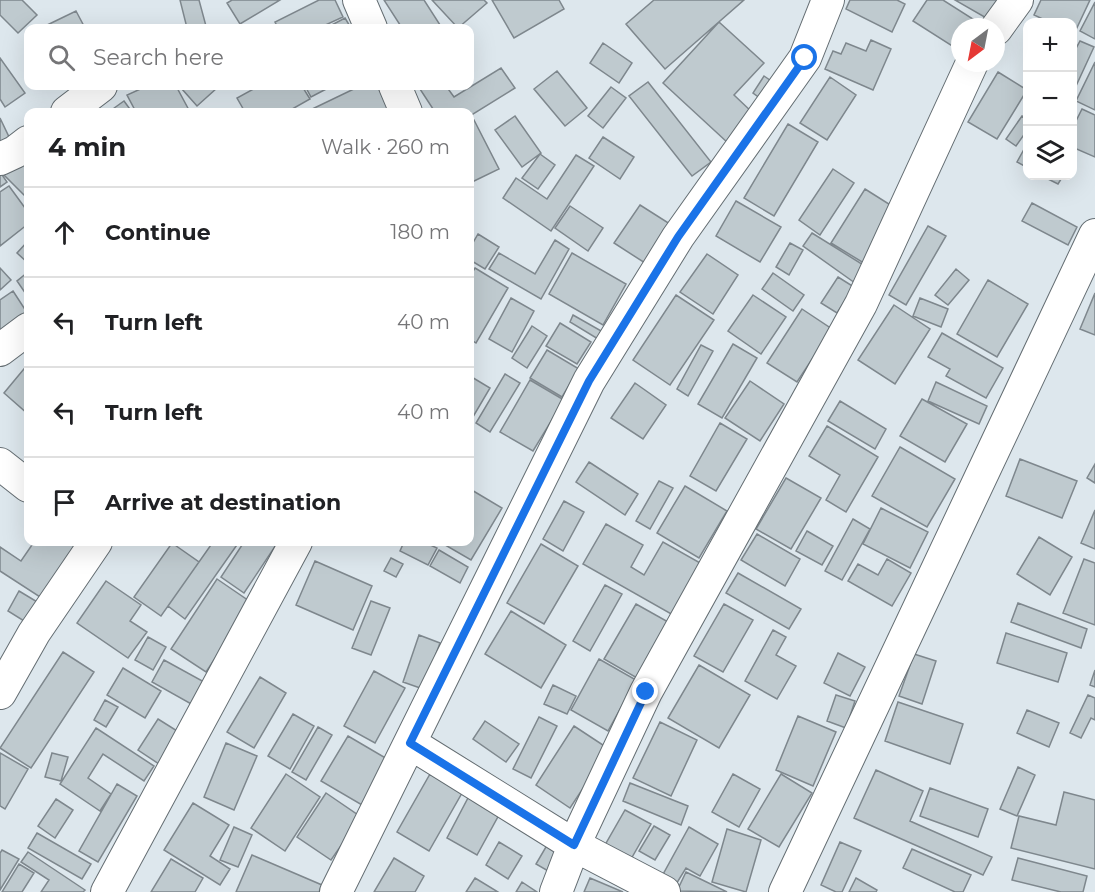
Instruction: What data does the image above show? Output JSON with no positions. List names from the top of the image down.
{
  "north": "bottom left",
  "page": {
    "map_buttons": ["+", "−"],
    "search": "Search here",
    "heading": ["4 min", "Walk · 260 m"],
    "list": [
      ["Continue", "180 m"],
      ["Turn left", "40 m"],
      ["Turn left", "40 m"],
      "Arrive at destination"
    ]
  }
}
